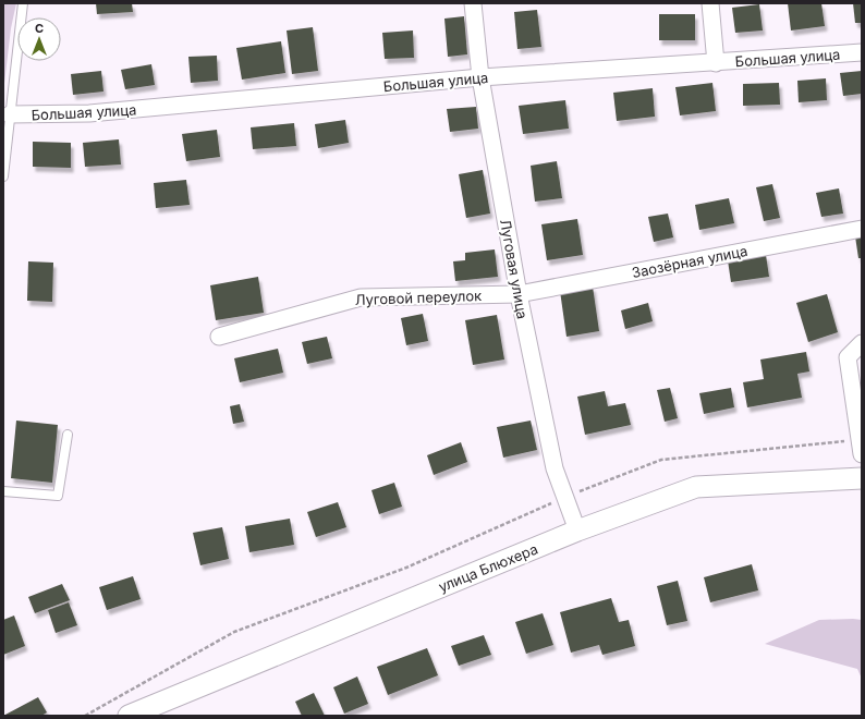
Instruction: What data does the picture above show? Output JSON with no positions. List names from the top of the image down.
{
  "streets": {
    "street": [
      "Большая улица",
      "Заозёрная улица",
      "Луговая улица",
      "Луговой переулок",
      "улица Блюхера"
    ]
  },
  "crossings": [
    ["Большая улица", "Луговая улица"],
    ["Заозёрная улица", "Луговая улица"],
    ["Заозёрная улица", "Луговой переулок"],
    ["Луговая улица", "Луговой переулок"],
    ["Луговая улица", "улица Блюхера"]
  ],
  "north": "top"
}
